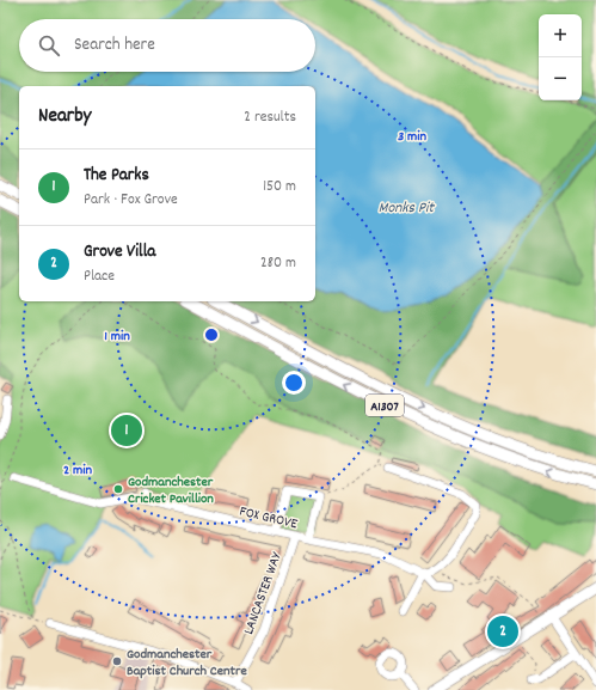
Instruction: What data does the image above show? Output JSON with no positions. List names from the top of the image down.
{
  "streets": {
    "main road": ["A1307"],
    "street": ["FOX GROVE", "LANCASTER WAY"]
  },
  "crossings": [
    ["FOX GROVE", "LANCASTER WAY"]
  ],
  "water": ["Monks Pit"],
  "places": ["Godmanchester Cricket Pavillion", "Godmanchester Baptist Church Centre"],
  "page": {
    "map_buttons": ["+", "−"],
    "search": "Search here",
    "heading": ["Nearby", "2 results"],
    "list": [
      {
        "mark": "1",
        "name": "The Parks",
        "note": "Park · Fox Grove",
        "value": "150 m"
      },
      {
        "mark": "2",
        "name": "Grove Villa",
        "note": "Place",
        "value": "280 m"
      }
    ],
    "pins": ["1", "2"]
  },
  "rings": ["3 min", "1 min", "2 min"]
}
